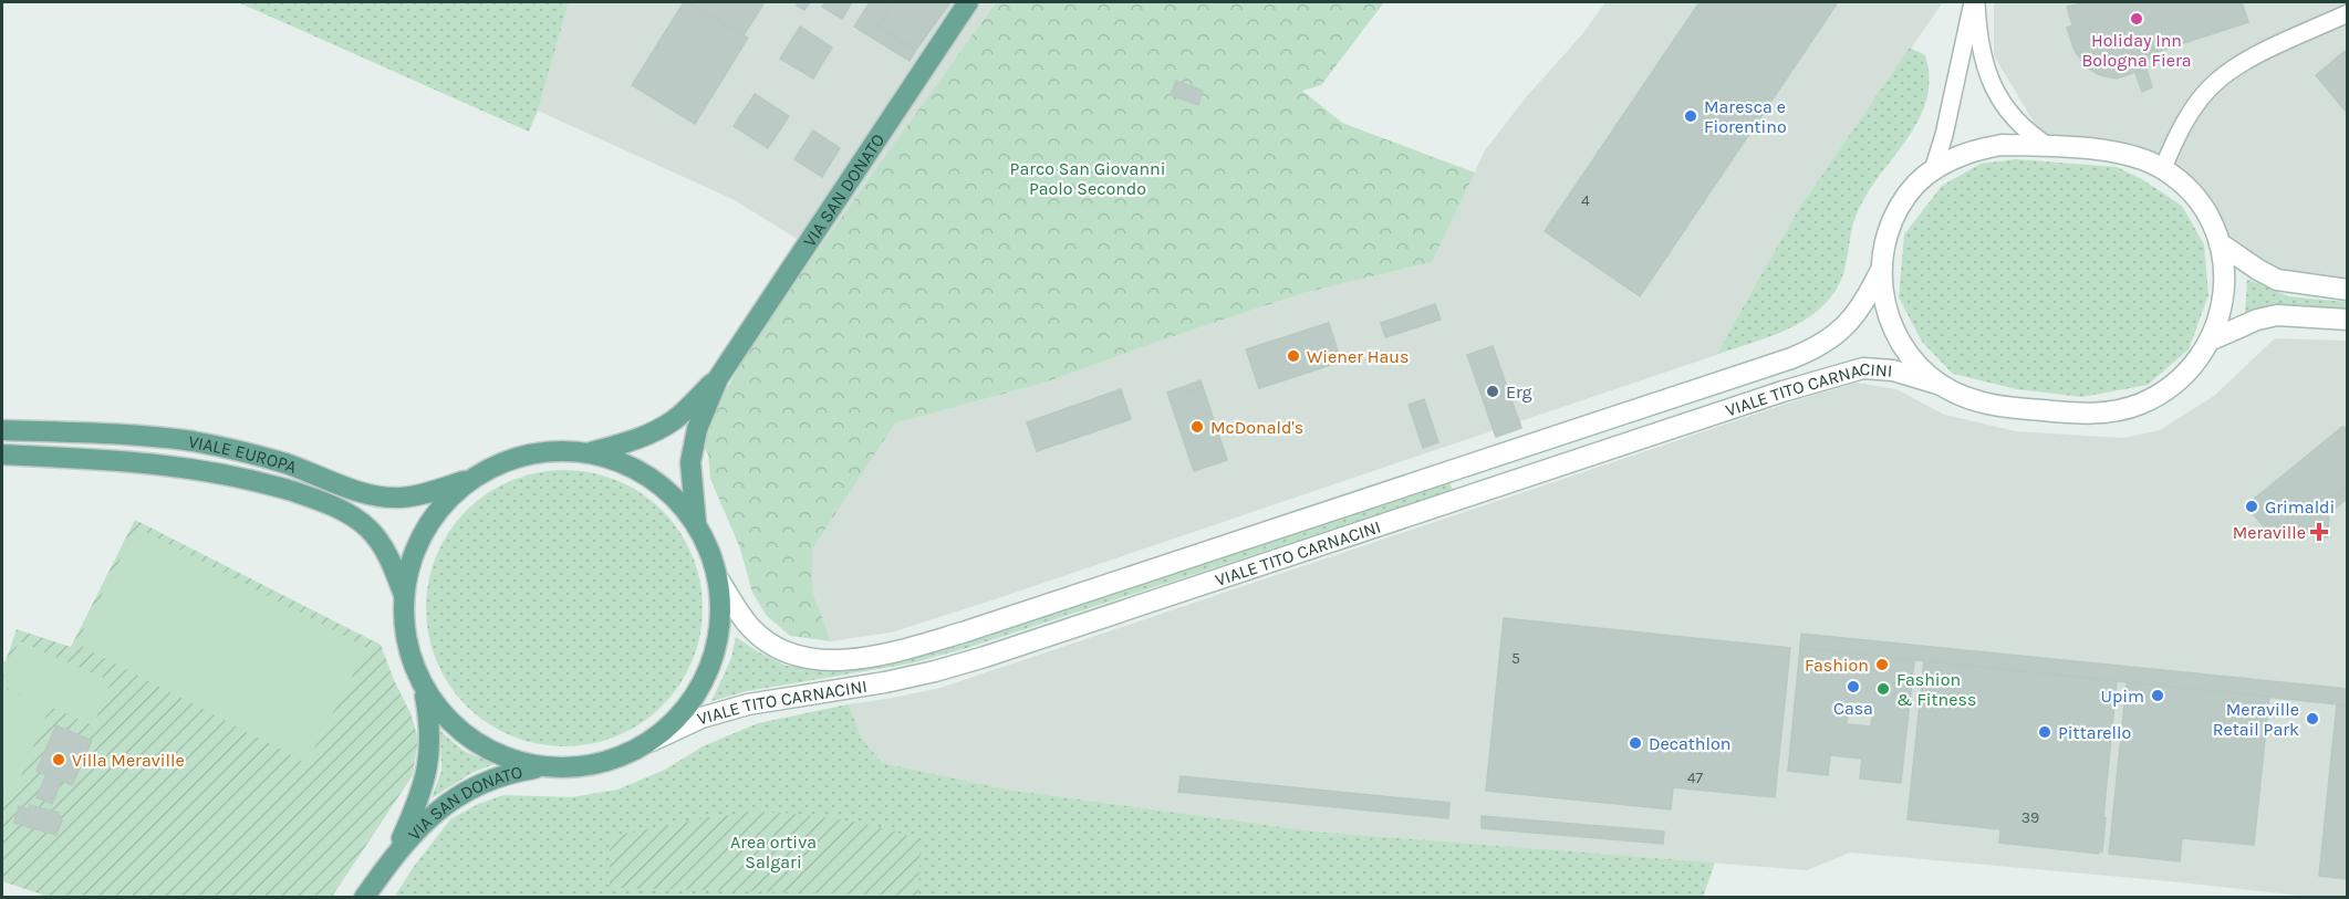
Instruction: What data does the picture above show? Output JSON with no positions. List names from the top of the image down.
{
  "streets": {
    "main road": ["VIA SAN DONATO", "VIALE TITO CARNACINI", "VIALE EUROPA"]
  },
  "parks": ["Parco San Giovanni Paolo Secondo", "Area ortiva Salgari"],
  "places": {
    "other": [
      "Holiday Inn Bologna Fiera",
      "Maresca e Fiorentino",
      "Wiener Haus",
      "Erg",
      "McDonald's",
      "Grimaldi",
      "Fashion",
      "Casa",
      "Fashion & Fitness",
      "Upim",
      "Meraville Retail Park",
      "Pittarello",
      "Decathlon",
      "Villa Meraville"
    ],
    "health": ["Meraville"]
  },
  "house_numbers": [
    "4",
    "5",
    "47",
    "39"
  ]
}
